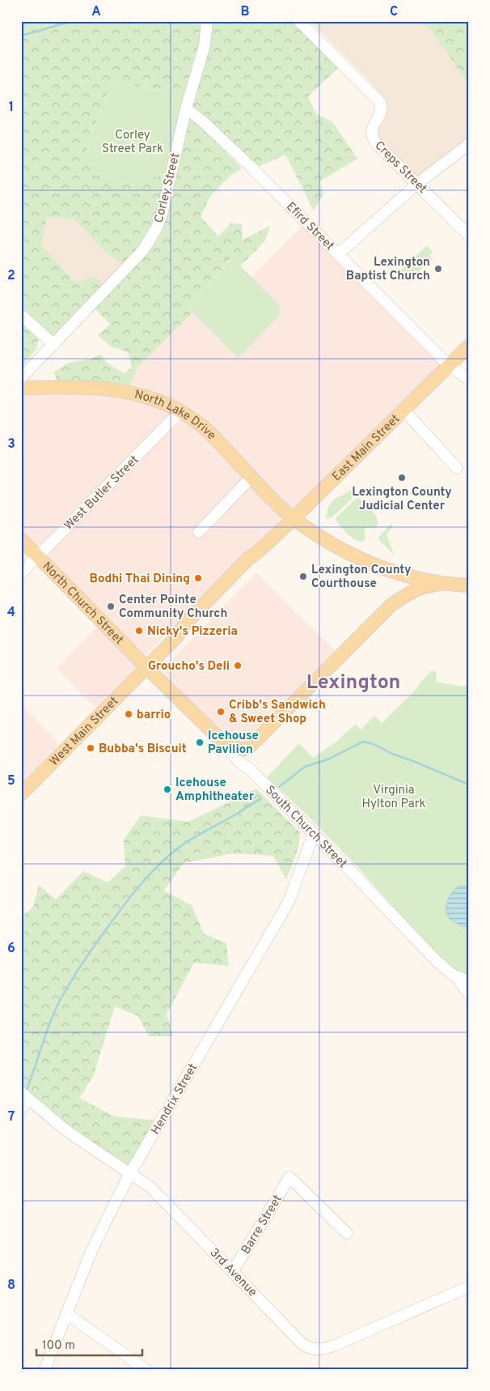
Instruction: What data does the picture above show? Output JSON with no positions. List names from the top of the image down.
{
  "streets": {
    "main road": [
      "North Lake Drive",
      "East Main Street",
      "North Church Street",
      "West Main Street",
      "South Church Street"
    ],
    "street": [
      "Creps Street",
      "Corley Street",
      "Efird Street",
      "West Butler Street",
      "Hendrix Street",
      "Barre Street",
      "3rd Avenue"
    ]
  },
  "crossings": [
    ["Corley Street", "Efird Street"],
    ["Efird Street", "East Main Street"],
    ["North Lake Drive", "East Main Street"],
    ["North Lake Drive", "West Butler Street"],
    ["East Main Street", "North Church Street"],
    ["East Main Street", "West Main Street"],
    ["East Main Street", "South Church Street"],
    ["West Butler Street", "North Church Street"],
    ["North Church Street", "West Main Street"],
    ["North Church Street", "South Church Street"],
    ["West Main Street", "South Church Street"],
    ["South Church Street", "Hendrix Street"],
    ["Hendrix Street", "3rd Avenue"],
    ["Barre Street", "3rd Avenue"]
  ],
  "districts": ["Lexington"],
  "parks": ["Corley Street Park", "Virginia Hylton Park"],
  "places": [
    "Lexington Baptist Church",
    "Lexington County Judicial Center",
    "Lexington County Courthouse",
    "Bodhi Thai Dining",
    "Center Pointe Community Church",
    "Nicky's Pizzeria",
    "Groucho's Deli",
    "Cribb's Sandwich & Sweet Shop",
    "barrio",
    "Icehouse Pavilion",
    "Bubba's Biscuit",
    "Icehouse Amphitheater"
  ],
  "scale_bar": "100 m",
  "grid": {
    "columns": ["A", "B", "C"],
    "rows": [
      "1",
      "2",
      "3",
      "4",
      "5",
      "6",
      "7",
      "8"
    ]
  }
}
